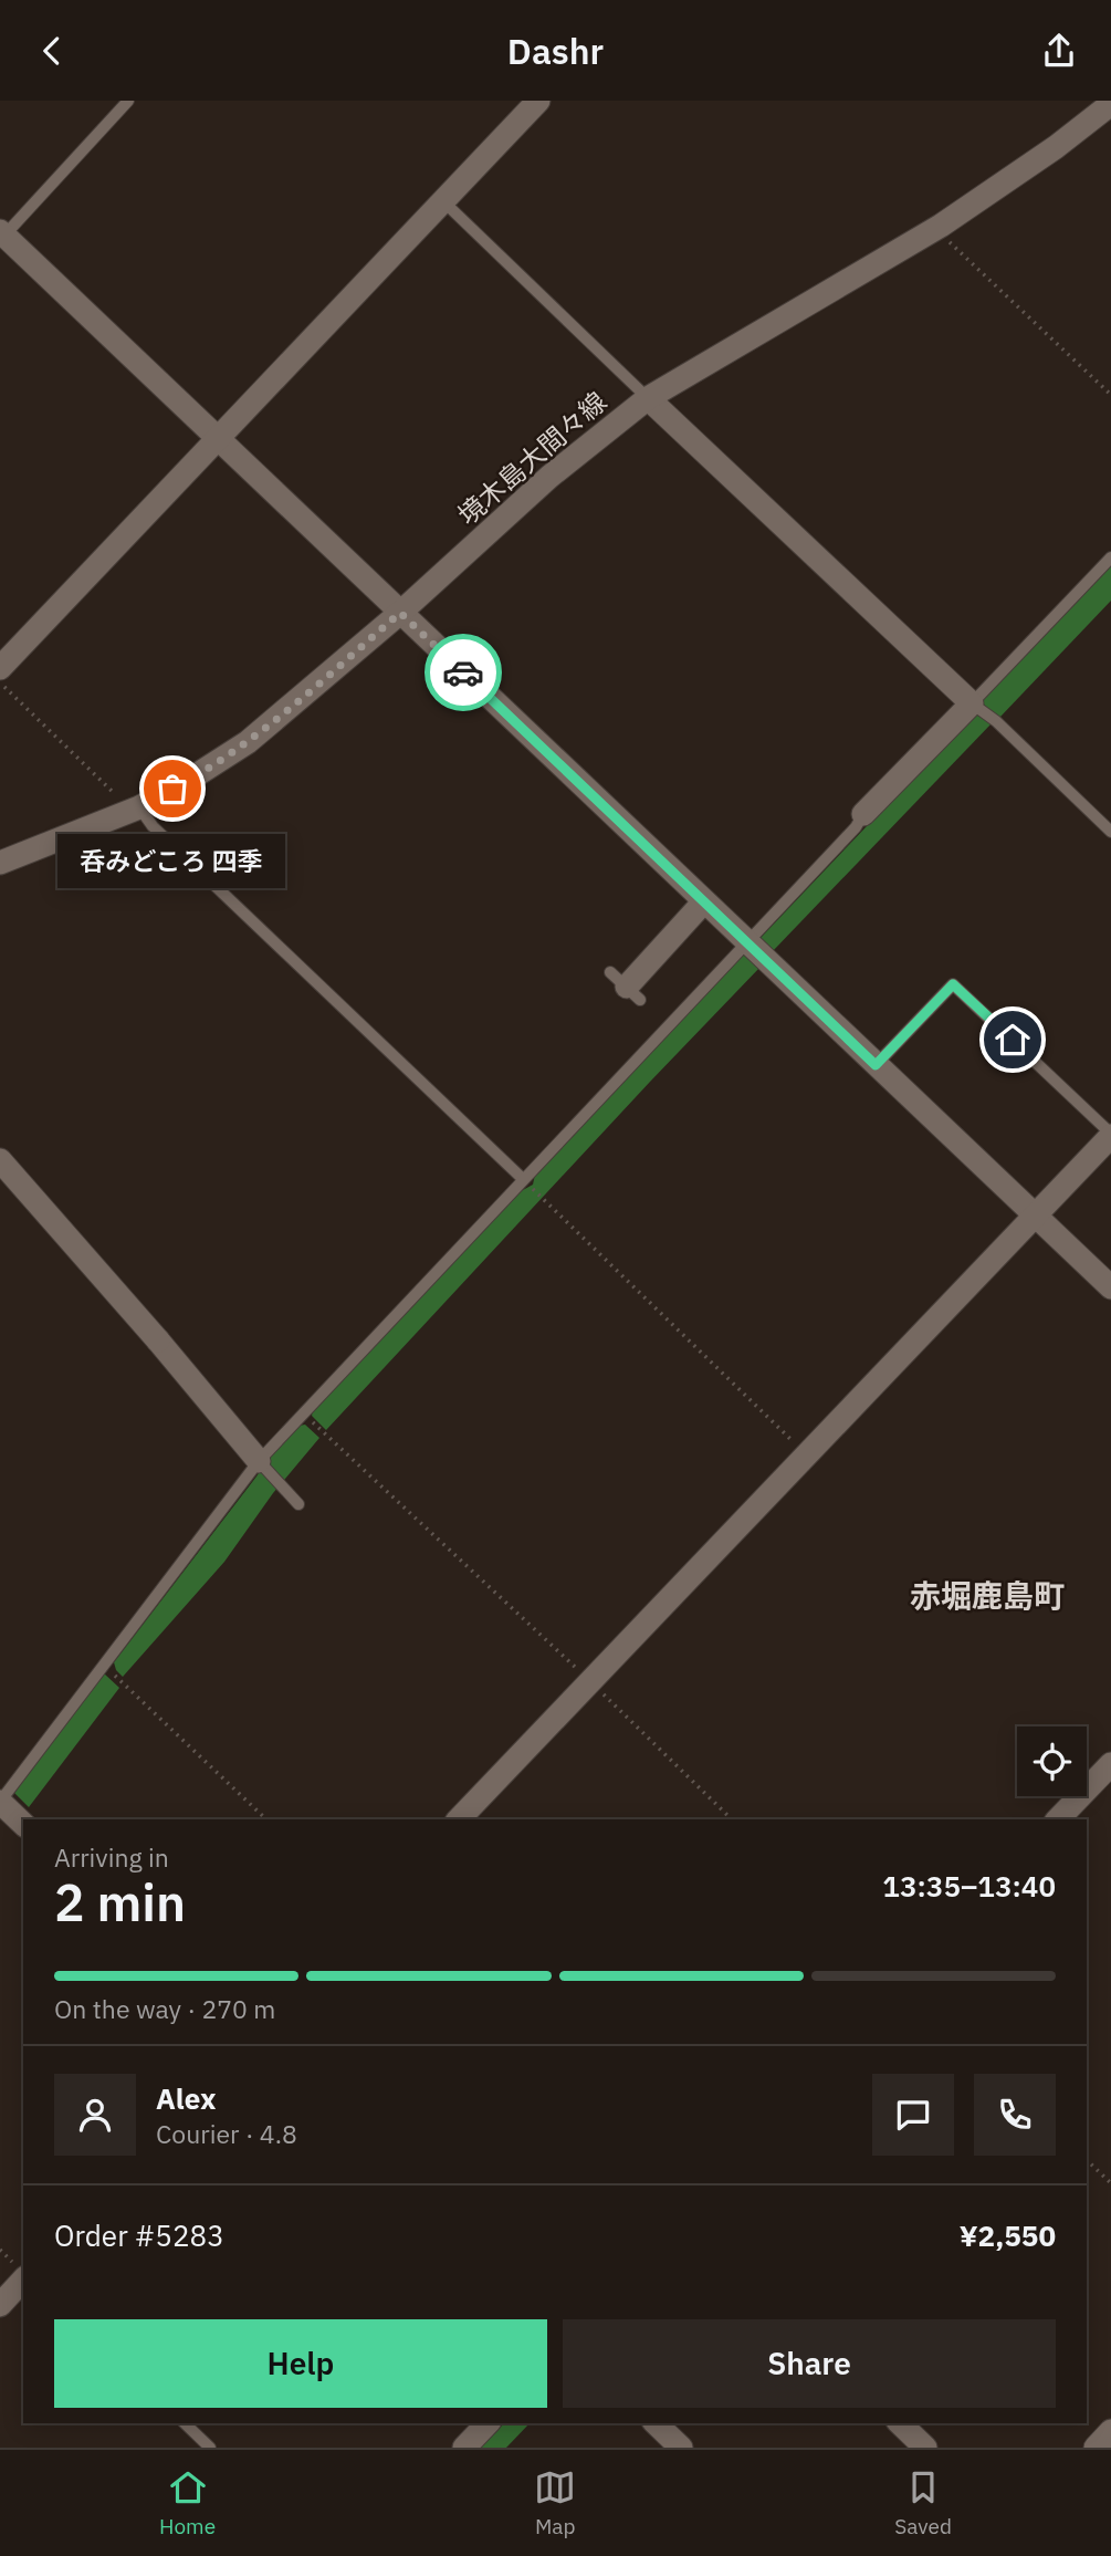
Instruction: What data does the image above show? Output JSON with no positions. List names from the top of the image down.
{
  "streets": {
    "street": ["境木島大間々線"]
  },
  "districts": ["赤堀鹿島町"],
  "places": ["呑みどころ 四季"],
  "page": {
    "header": "Dashr",
    "bubble": "呑みどころ 四季",
    "heading": ["2 min", "Arriving in", "13:35–13:40"],
    "panel": [
      "Alex",
      "Courier · 4.8",
      "Order #5283",
      "¥2,550"
    ],
    "bar": "On the way · 270 m",
    "buttons": ["Help", "Share"],
    "tabs": ["Home", "Map", "Saved"]
  }
}
